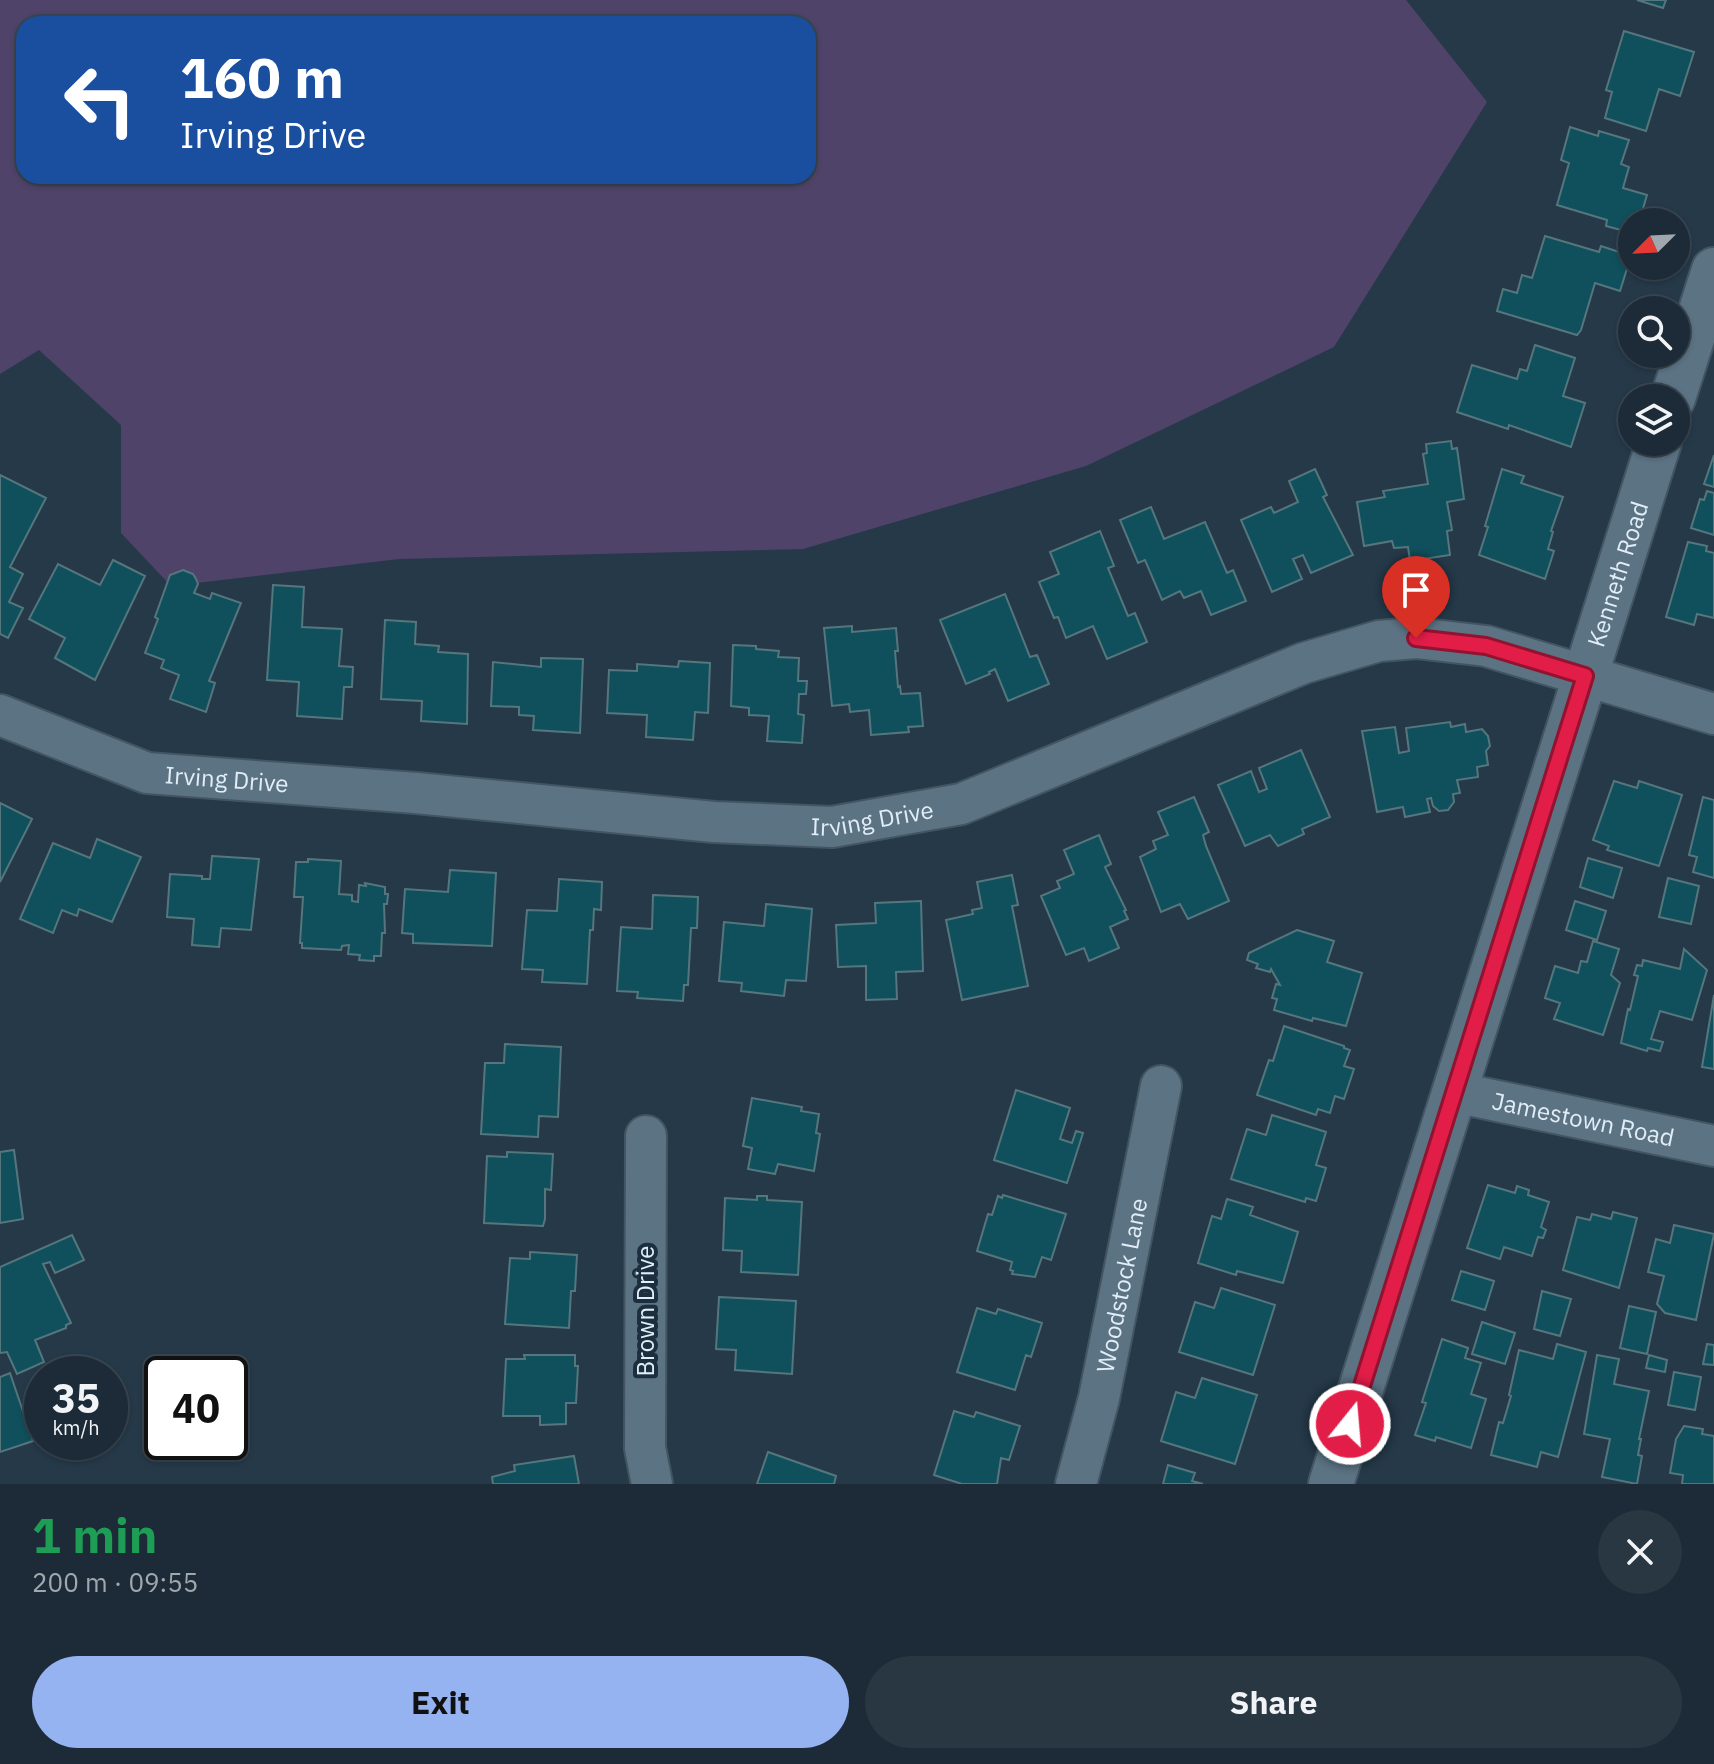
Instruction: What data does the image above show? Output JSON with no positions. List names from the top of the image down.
{
  "streets": {
    "street": [
      "Kenneth Road",
      "Irving Drive",
      "Jamestown Road",
      "Woodstock Lane",
      "Brown Drive"
    ]
  },
  "crossings": [
    ["Kenneth Road", "Irving Drive"],
    ["Kenneth Road", "Jamestown Road"]
  ],
  "north": "bottom left",
  "page": {
    "turn": ["160 m", "Irving Drive"],
    "speed": "35 km/h",
    "limit": "40",
    "heading": ["1 min", "200 m · 09:55"],
    "buttons": ["Exit", "Share"]
  }
}
